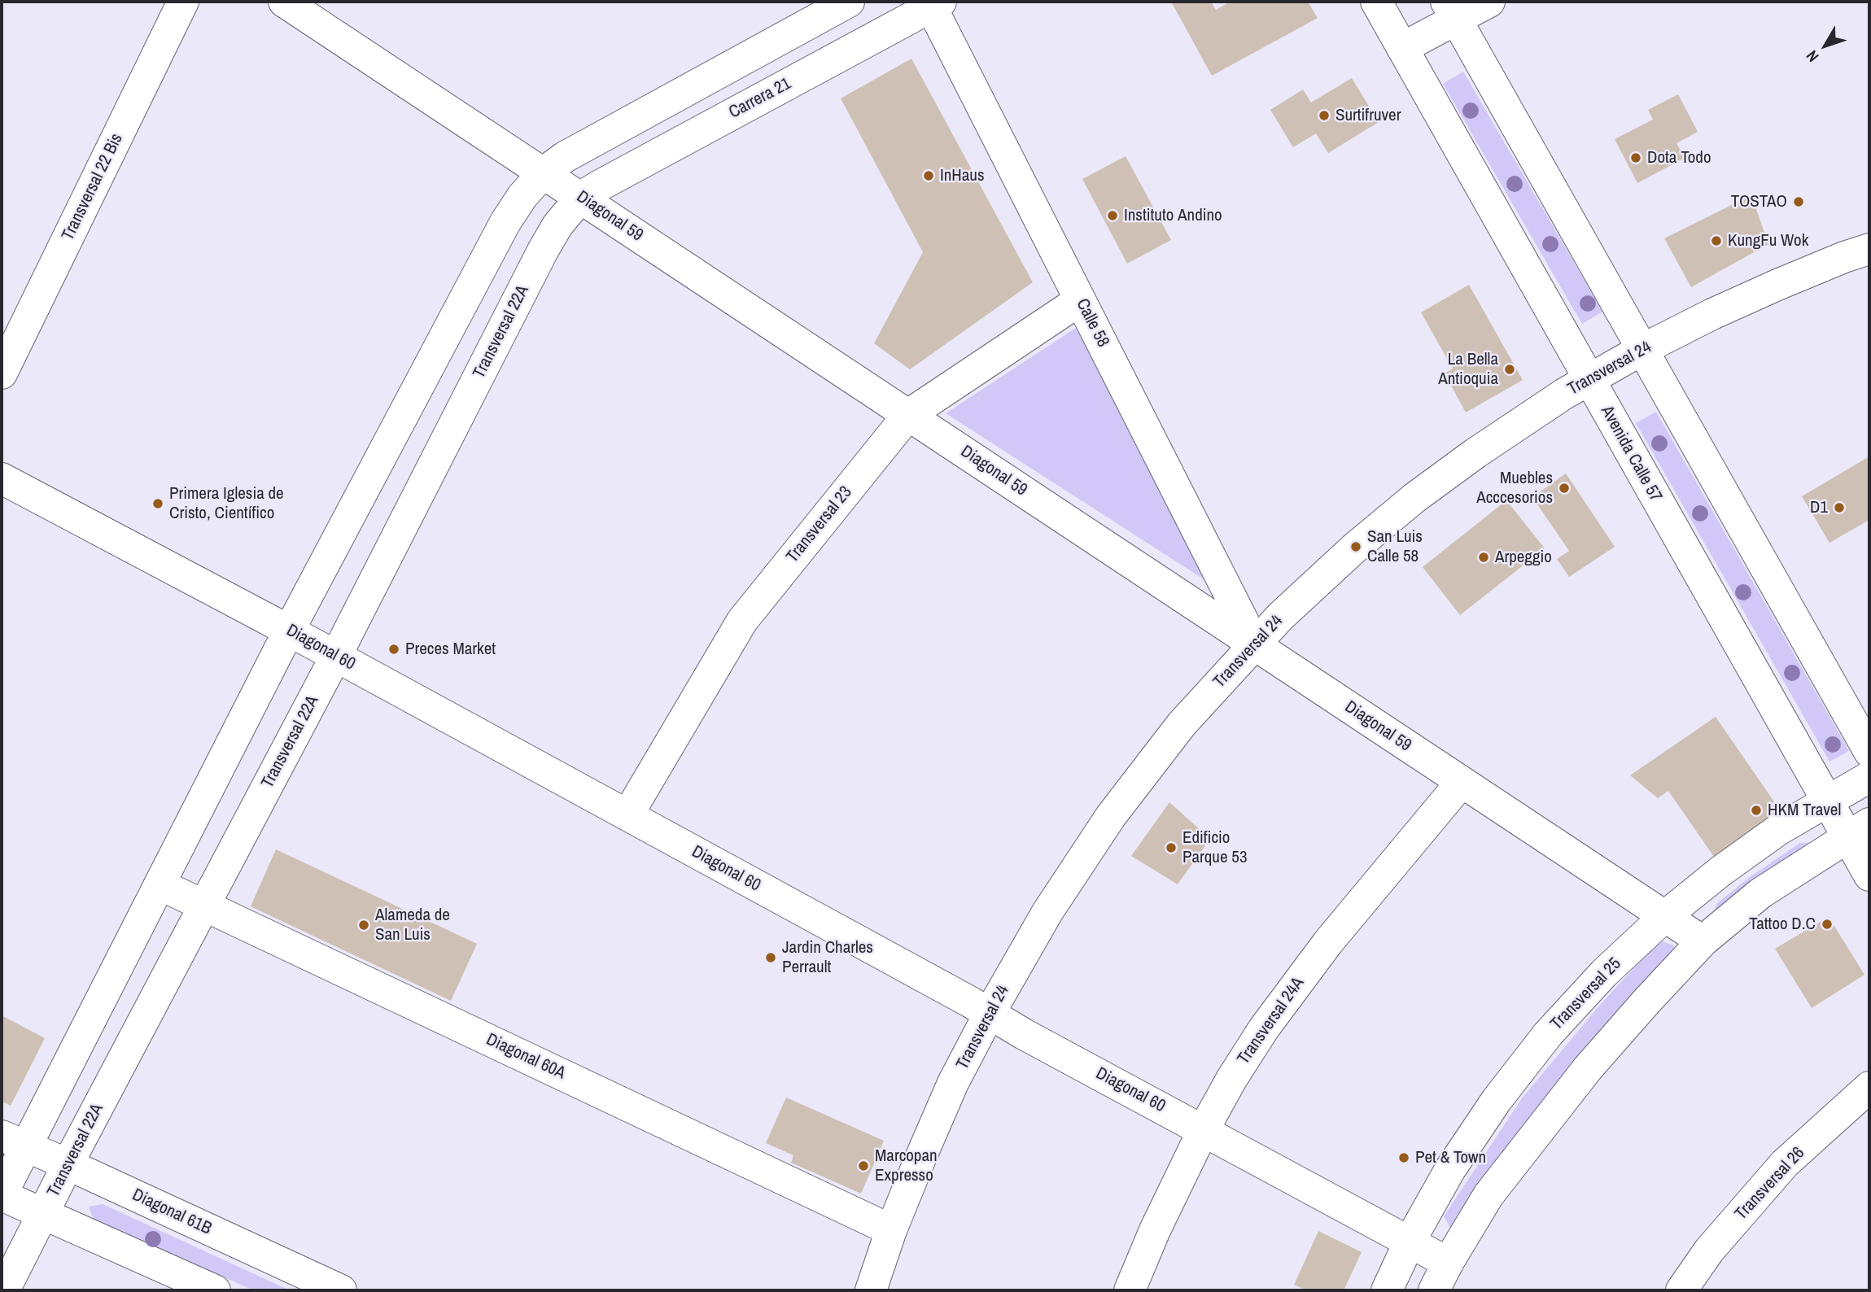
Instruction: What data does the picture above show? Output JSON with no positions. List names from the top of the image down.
{
  "streets": {
    "street": [
      "Carrera 21",
      "Transversal 22 Bis",
      "Diagonal 59",
      "Calle 58",
      "Transversal 22A",
      "Transversal 24",
      "Avenida Calle 57",
      "Transversal 23",
      "Diagonal 60",
      "Transversal 25",
      "Transversal 24A",
      "Diagonal 60A",
      "Transversal 26",
      "Diagonal 61B"
    ]
  },
  "crossings": [
    ["Carrera 21", "Diagonal 59"],
    ["Carrera 21", "Calle 58"],
    ["Carrera 21", "Transversal 22A"],
    ["Diagonal 59", "Calle 58"],
    ["Diagonal 59", "Transversal 22A"],
    ["Diagonal 59", "Transversal 24"],
    ["Diagonal 59", "Transversal 23"],
    ["Diagonal 59", "Transversal 25"],
    ["Diagonal 59", "Transversal 24A"],
    ["Calle 58", "Transversal 24"],
    ["Calle 58", "Transversal 23"],
    ["Transversal 22A", "Diagonal 60"],
    ["Transversal 22A", "Diagonal 60A"],
    ["Transversal 22A", "Diagonal 61B"],
    ["Transversal 24", "Avenida Calle 57"],
    ["Transversal 24", "Diagonal 60"],
    ["Transversal 24", "Diagonal 60A"],
    ["Avenida Calle 57", "Transversal 25"],
    ["Transversal 23", "Diagonal 60"],
    ["Diagonal 60", "Transversal 25"],
    ["Diagonal 60", "Transversal 24A"]
  ],
  "places": [
    "Surtifruver",
    "Dota Todo",
    "InHaus",
    "TOSTAO",
    "Instituto Andino",
    "KungFu Wok",
    "La Bella Antioquia",
    "Muebles Acccesorios",
    "Primera Iglesia de Cristo, Científico",
    "D1",
    "San Luis Calle 58",
    "Arpeggio",
    "Preces Market",
    "HKM Travel",
    "Edificio Parque 53",
    "Tattoo D.C",
    "Alameda de San Luis",
    "Jardin Charles Perrault",
    "Pet & Town",
    "Marcopan Expresso"
  ],
  "north": "bottom left"
}
